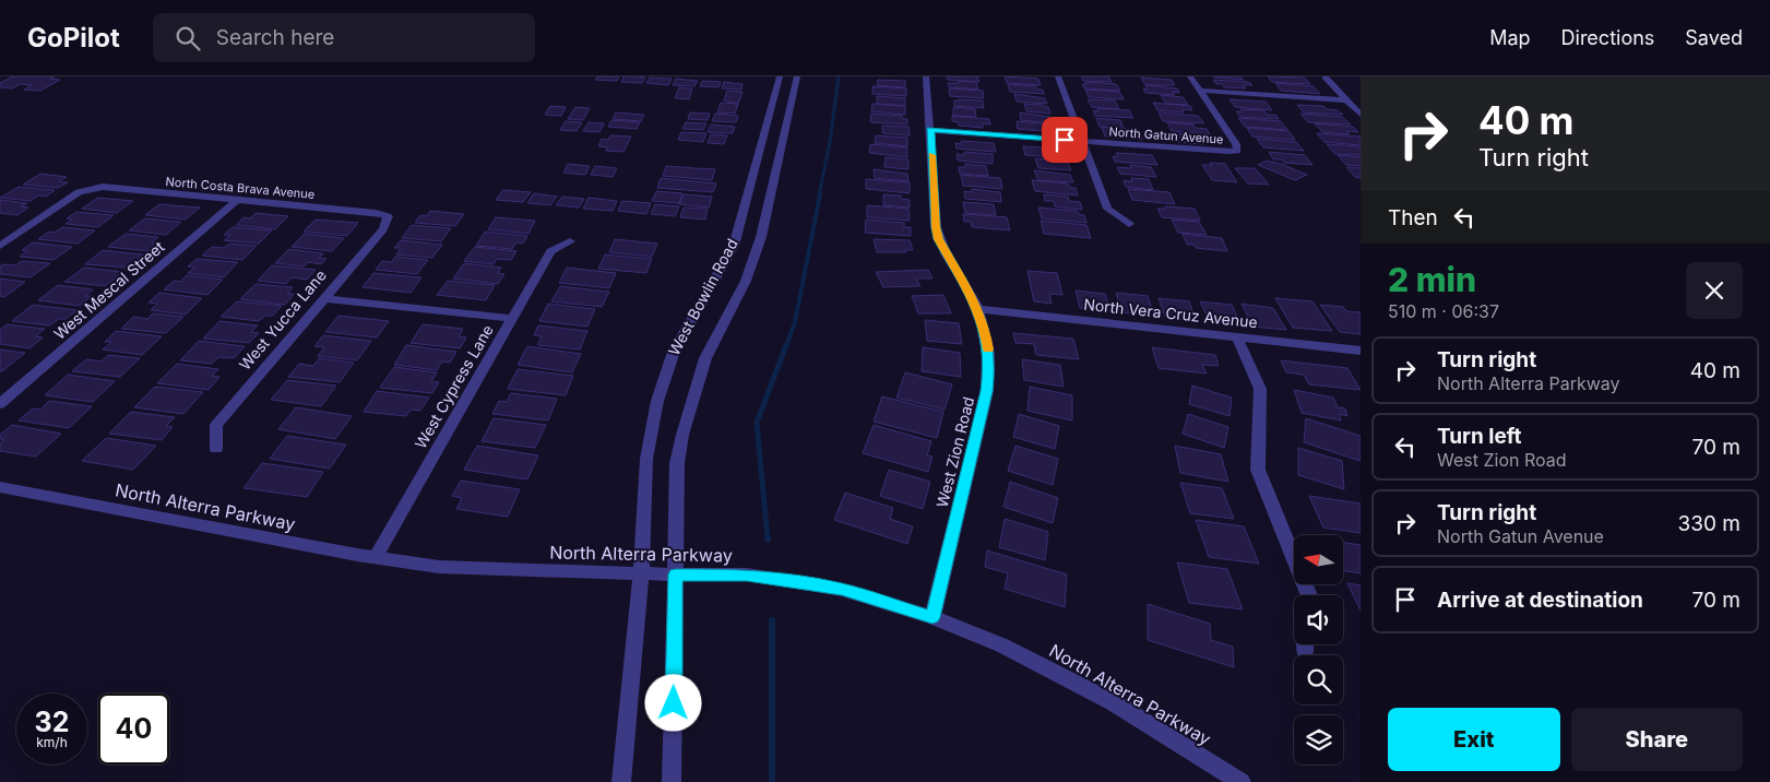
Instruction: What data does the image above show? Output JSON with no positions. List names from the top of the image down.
{
  "streets": {
    "street": [
      "North Gatun Avenue",
      "North Costa Brava Avenue",
      "West Mescal Street",
      "West Bowlin Road",
      "North Vera Cruz Avenue",
      "West Yucca Lane",
      "West Cypress Lane",
      "West Zion Road",
      "North Alterra Parkway"
    ]
  },
  "crossings": [
    ["North Gatun Avenue", "West Zion Road"],
    ["North Costa Brava Avenue", "West Mescal Street"],
    ["North Costa Brava Avenue", "West Yucca Lane"],
    ["West Bowlin Road", "North Alterra Parkway"],
    ["North Vera Cruz Avenue", "West Zion Road"],
    ["West Cypress Lane", "North Alterra Parkway"],
    ["West Zion Road", "North Alterra Parkway"]
  ],
  "north": "left",
  "page": {
    "header": "GoPilot",
    "search": "Search here",
    "nav": ["Map", "Directions", "Saved"],
    "turn": ["40 m", "Turn right"],
    "then": "Then",
    "heading": ["2 min", "510 m · 06:37"],
    "list": [
      {
        "name": "Turn right",
        "note": "North Alterra Parkway",
        "value": "40 m"
      },
      {
        "name": "Turn left",
        "note": "West Zion Road",
        "value": "70 m"
      },
      {
        "name": "Turn right",
        "note": "North Gatun Avenue",
        "value": "330 m"
      },
      {
        "name": "Arrive at destination",
        "value": "70 m"
      }
    ],
    "speed": "32 km/h",
    "limit": "40",
    "buttons": ["Exit", "Share"]
  }
}
